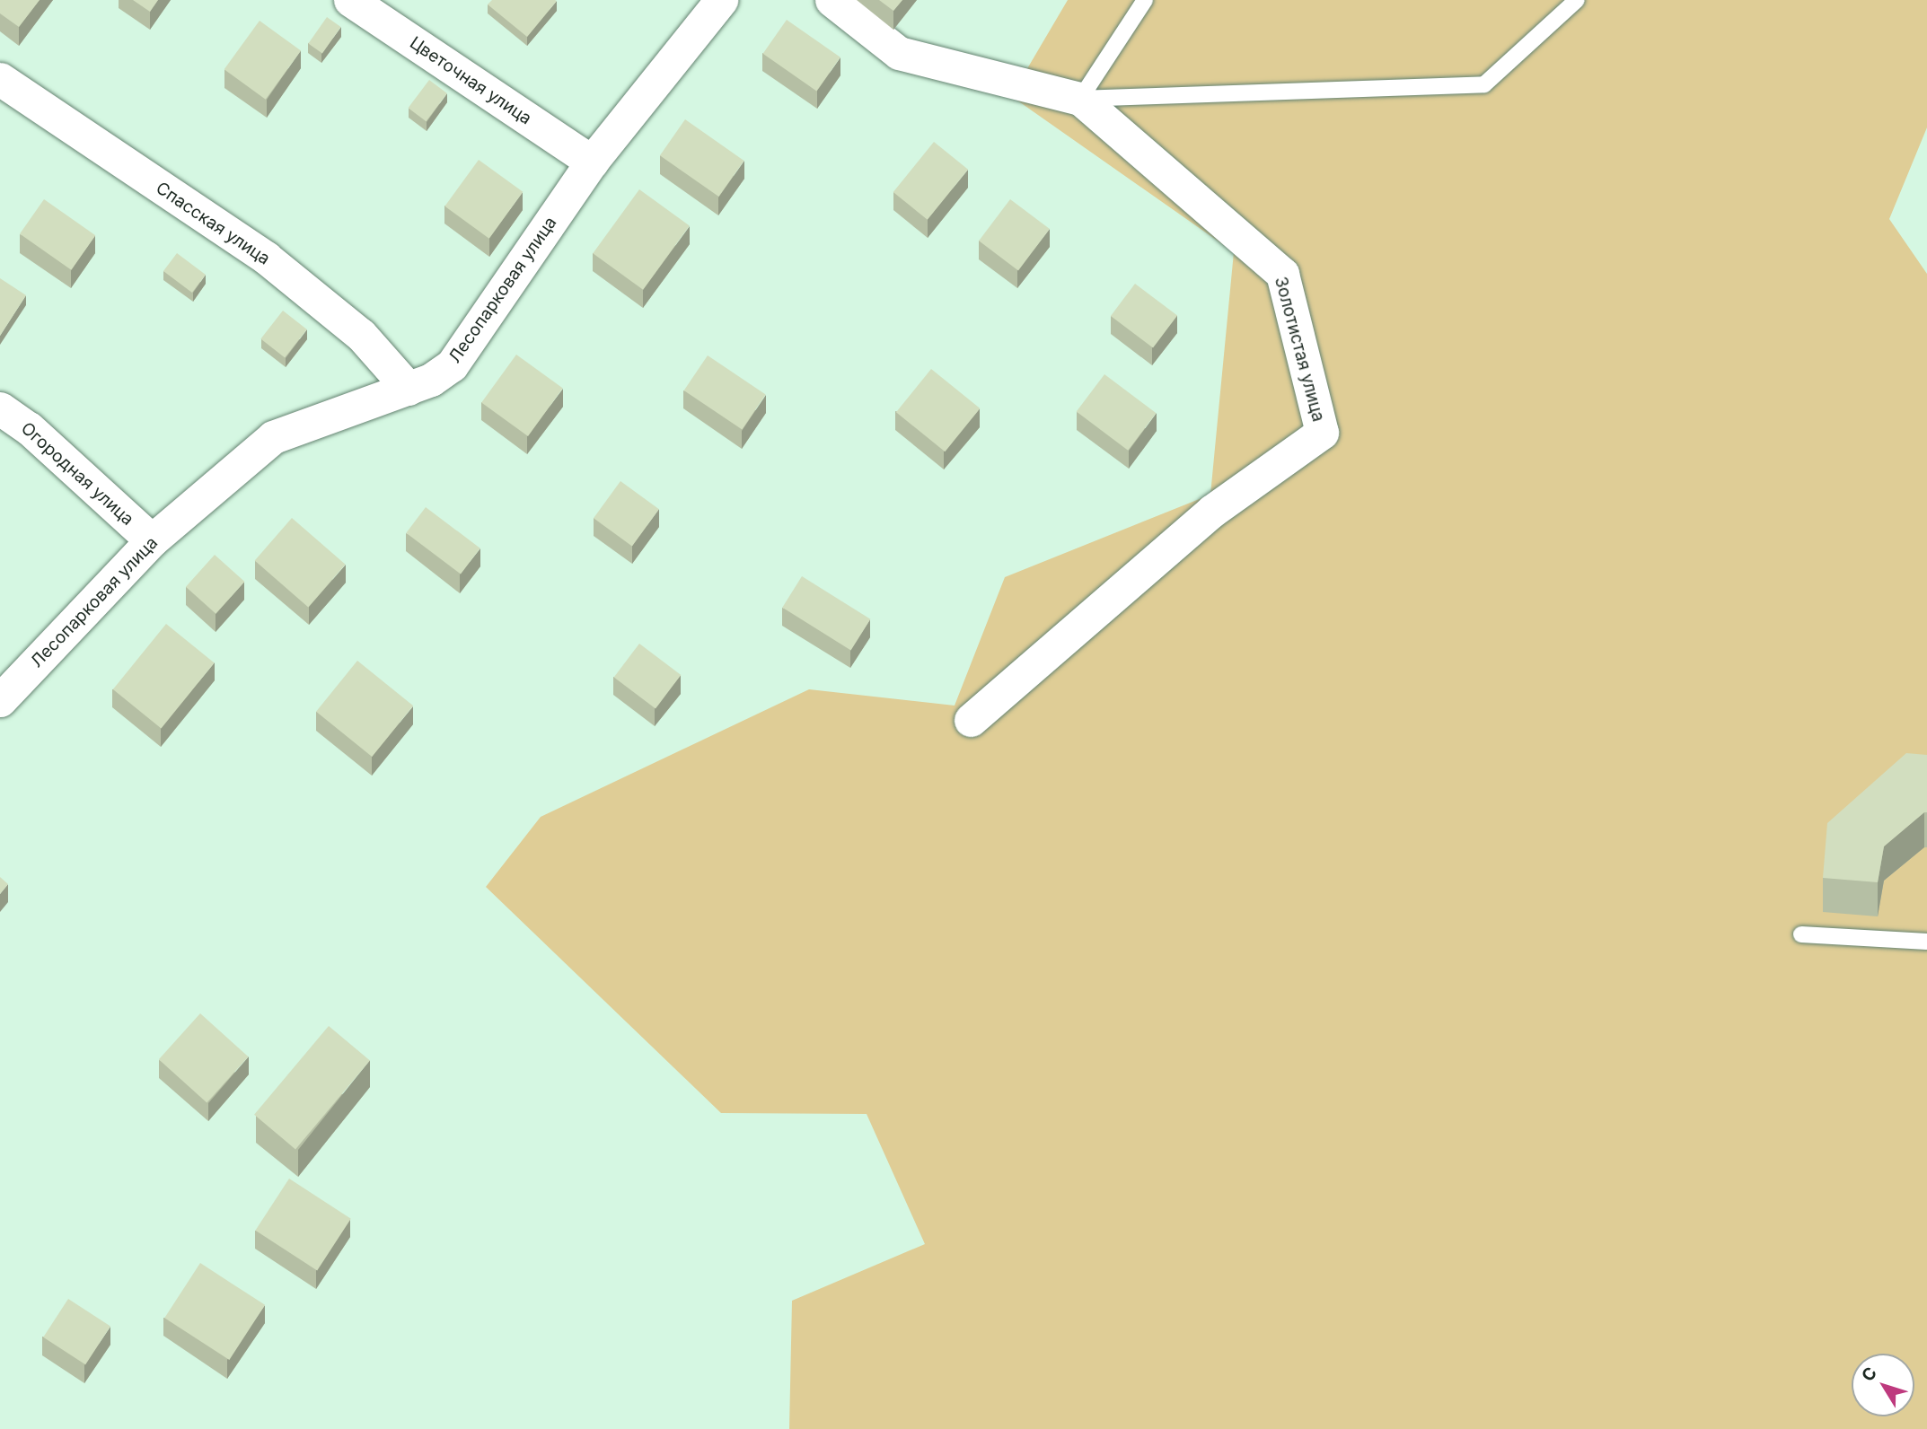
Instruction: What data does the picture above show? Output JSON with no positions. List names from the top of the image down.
{
  "streets": {
    "street": [
      "Цветочная улица",
      "Спасская улица",
      "Лесопарковая улица",
      "Золотистая улица",
      "Огородная улица"
    ]
  },
  "crossings": [
    ["Цветочная улица", "Лесопарковая улица"],
    ["Спасская улица", "Лесопарковая улица"],
    ["Лесопарковая улица", "Огородная улица"]
  ],
  "north": "top left"
}
